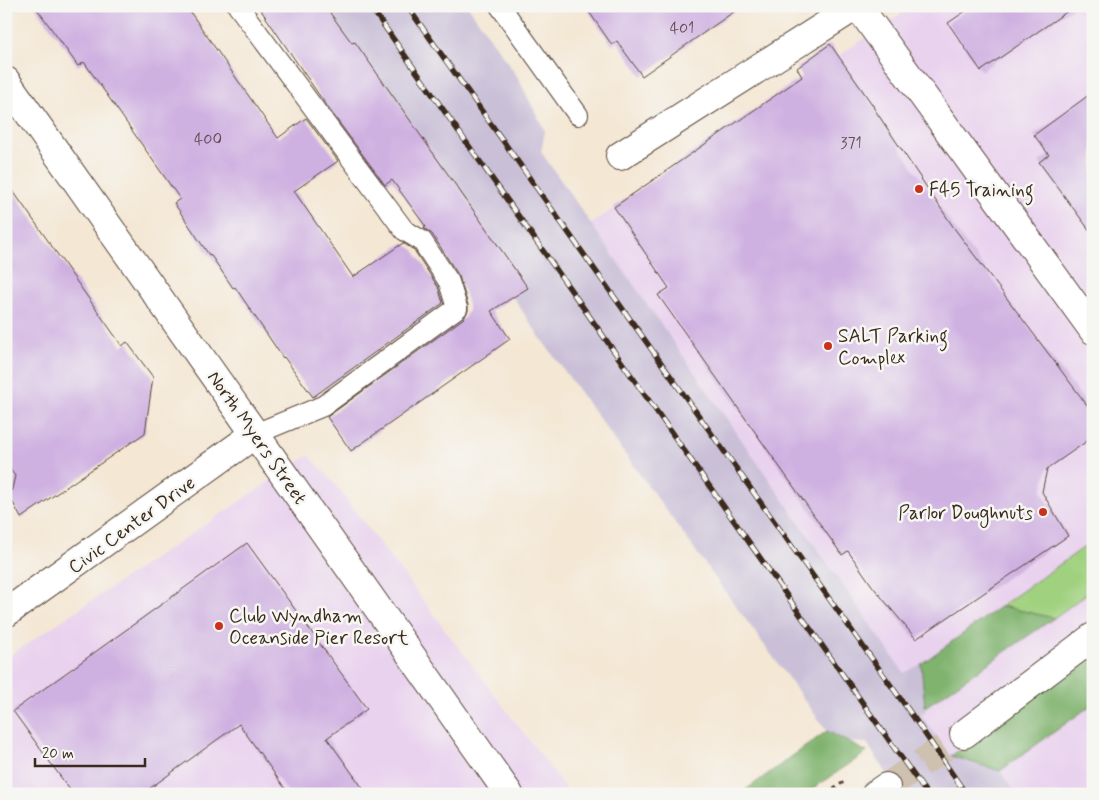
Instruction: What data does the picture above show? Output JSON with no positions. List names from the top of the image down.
{
  "streets": {
    "street": ["North Myers Street", "Civic Center Drive"]
  },
  "crossings": [
    ["North Myers Street", "Civic Center Drive"]
  ],
  "places": [
    "F45 Training",
    "SALT Parking Complex",
    "Parlor Doughnuts",
    "Club Wyndham Oceanside Pier Resort"
  ],
  "house_numbers": ["401", "400", "371"],
  "scale_bar": "20 m"
}
